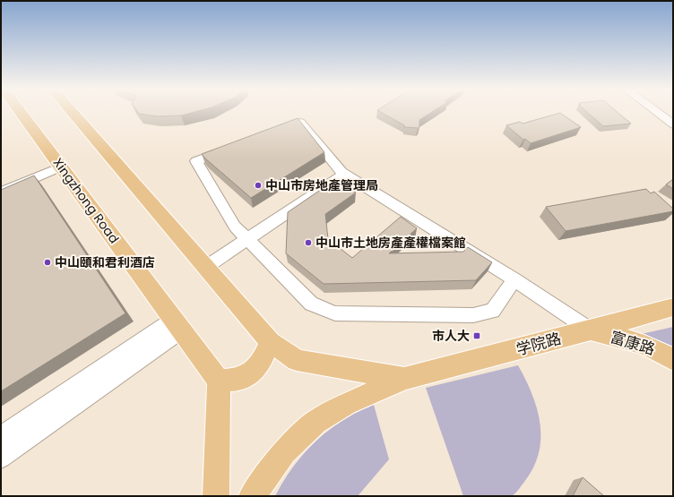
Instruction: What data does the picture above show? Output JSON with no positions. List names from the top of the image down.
{
  "streets": {
    "main road": ["Xingzhong Road", "富康路", "学院路"]
  },
  "crossings": [
    ["富康路", "学院路"]
  ],
  "places": {
    "other": ["中山市房地產管理局", "中山市土地房產產權檔案館", "中山頤和君利酒店"],
    "transit": ["市人大"]
  }
}
